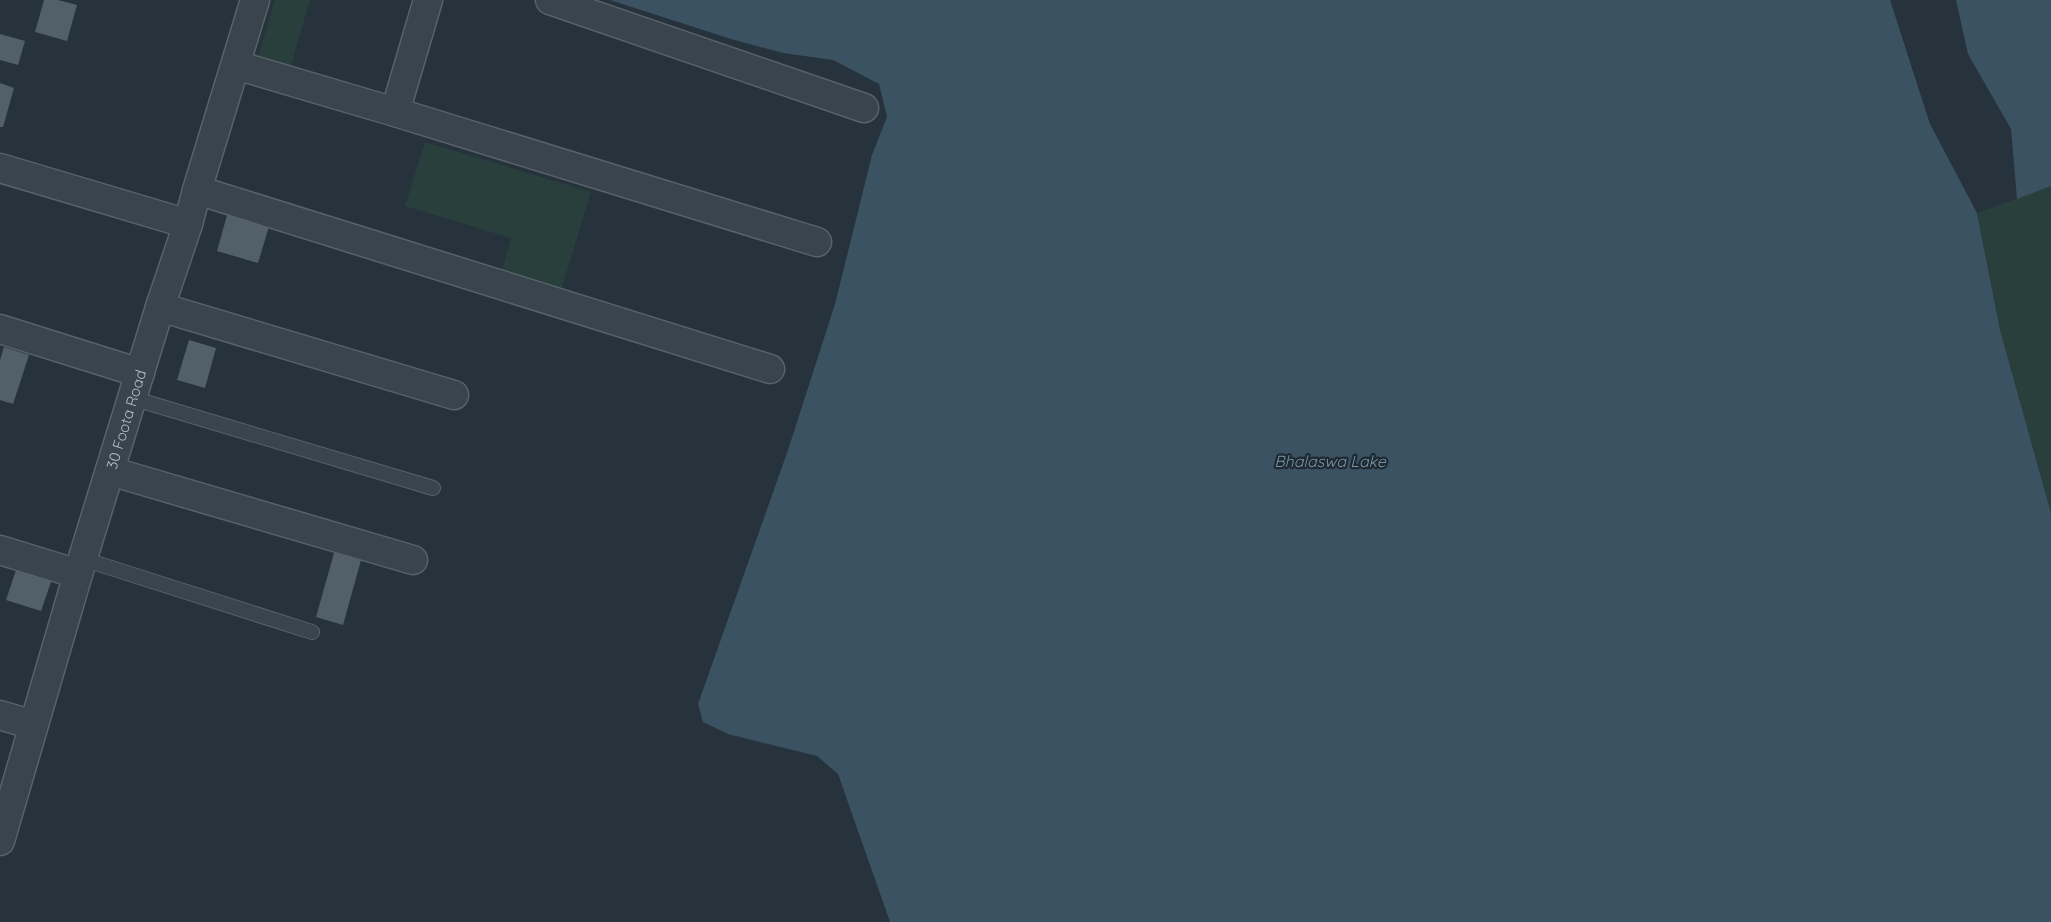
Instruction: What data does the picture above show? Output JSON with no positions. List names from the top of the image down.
{
  "streets": {
    "street": ["30 Foota Road"]
  },
  "water": ["Bhalaswa Lake"]
}
